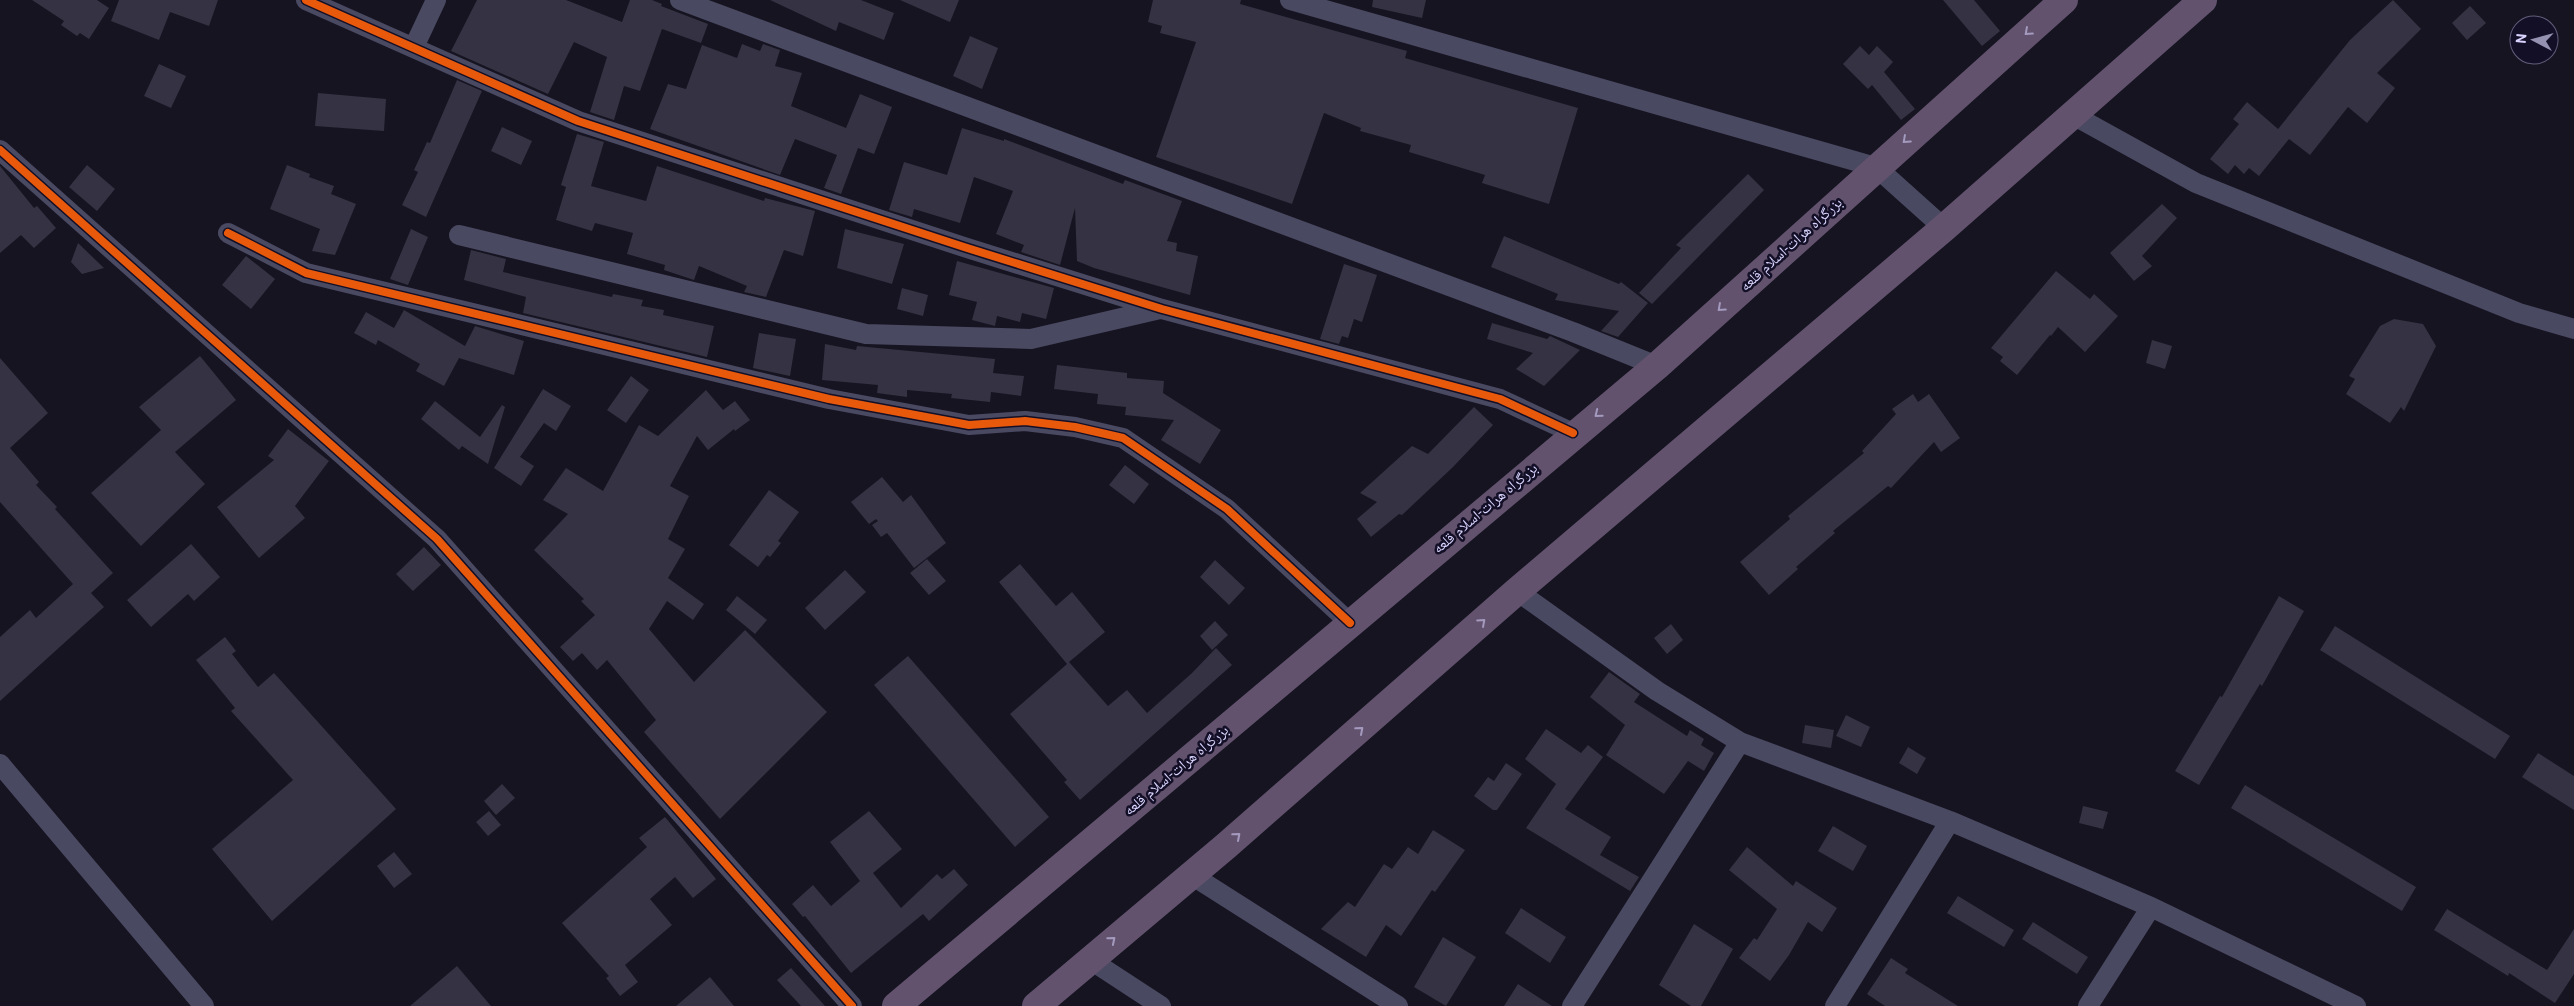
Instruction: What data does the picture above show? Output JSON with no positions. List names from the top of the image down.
{
  "streets": {
    "highway": ["بزرگراه هرات-اسلام قلعه"]
  },
  "north": "left"
}
